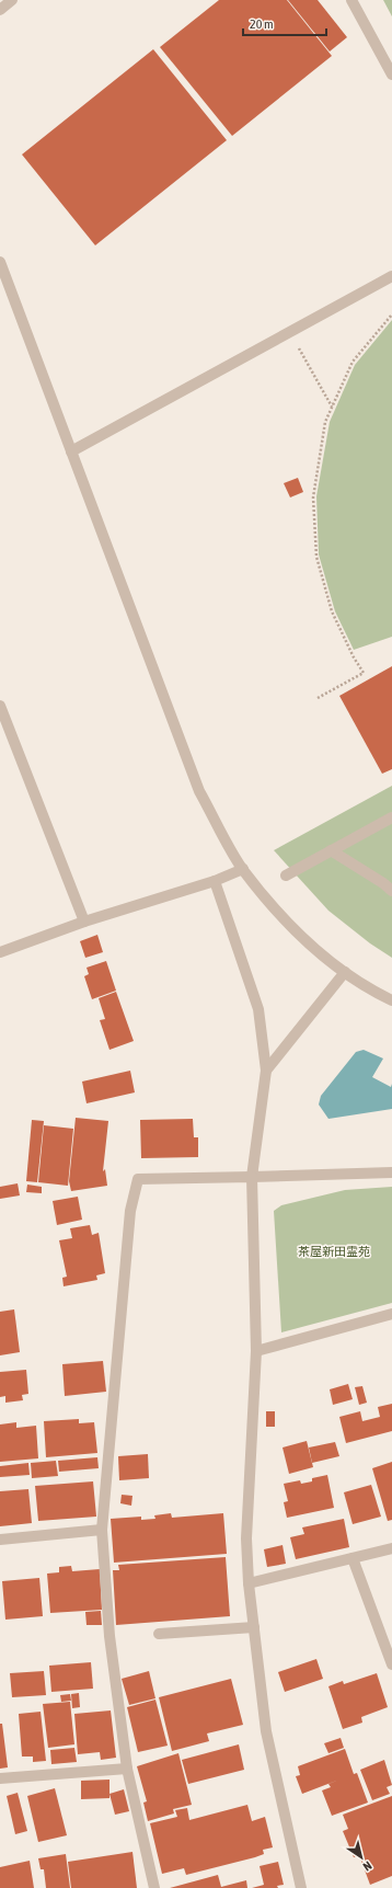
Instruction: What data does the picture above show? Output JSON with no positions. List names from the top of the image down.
{
  "parks": ["茶屋新田霊苑"],
  "scale_bar": "20 m",
  "north": "bottom right"
}
